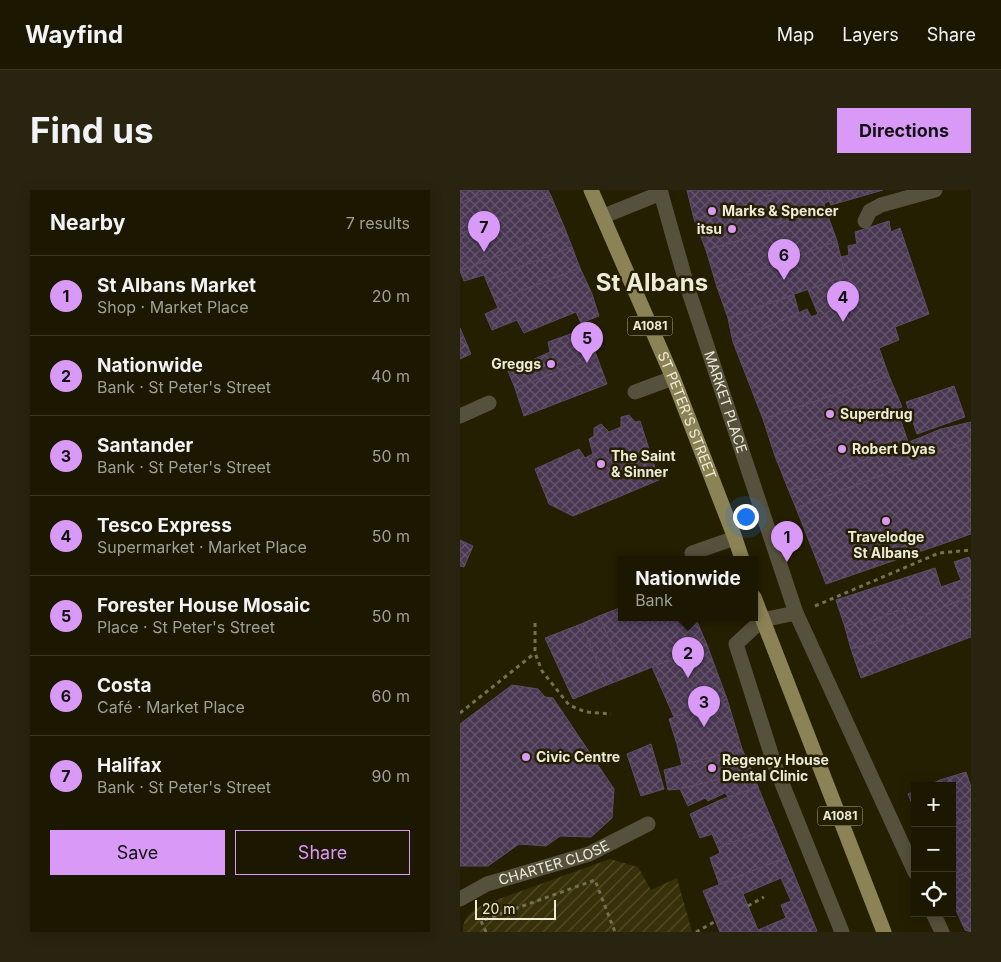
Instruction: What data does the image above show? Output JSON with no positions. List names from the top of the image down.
{
  "streets": {
    "main road": ["A1081", "ST PETER'S STREET"],
    "street": ["MARKET PLACE", "CHARTER CLOSE"]
  },
  "districts": ["St Albans"],
  "places": [
    "Marks & Spencer",
    "itsu",
    "Greggs",
    "Superdrug",
    "Robert Dyas",
    "The Saint & Sinner",
    "Travelodge St Albans",
    "Civic Centre",
    "Regency House Dental Clinic"
  ],
  "scale_bar": "20 m",
  "page": {
    "header": "Wayfind",
    "nav": ["Map", "Layers", "Share"],
    "buttons": [
      "Directions",
      ["Save", "Share"]
    ],
    "title": "Find us",
    "heading": ["Nearby", "7 results"],
    "pins": [
      "7",
      "6",
      "4",
      "5",
      "1",
      "2",
      "3"
    ],
    "list": [
      {
        "mark": "1",
        "name": "St Albans Market",
        "note": "Shop · Market Place",
        "value": "20 m"
      },
      {
        "mark": "2",
        "name": "Nationwide",
        "note": "Bank · St Peter's Street",
        "value": "40 m"
      },
      {
        "mark": "3",
        "name": "Santander",
        "note": "Bank · St Peter's Street",
        "value": "50 m"
      },
      {
        "mark": "4",
        "name": "Tesco Express",
        "note": "Supermarket · Market Place",
        "value": "50 m"
      },
      {
        "mark": "5",
        "name": "Forester House Mosaic",
        "note": "Place · St Peter's Street",
        "value": "50 m"
      },
      {
        "mark": "6",
        "name": "Costa",
        "note": "Café · Market Place",
        "value": "60 m"
      },
      {
        "mark": "7",
        "name": "Halifax",
        "note": "Bank · St Peter's Street",
        "value": "90 m"
      }
    ],
    "popup": ["Nationwide", "Bank"],
    "map_buttons": ["+", "−"],
    "scale": "20 m"
  }
}
